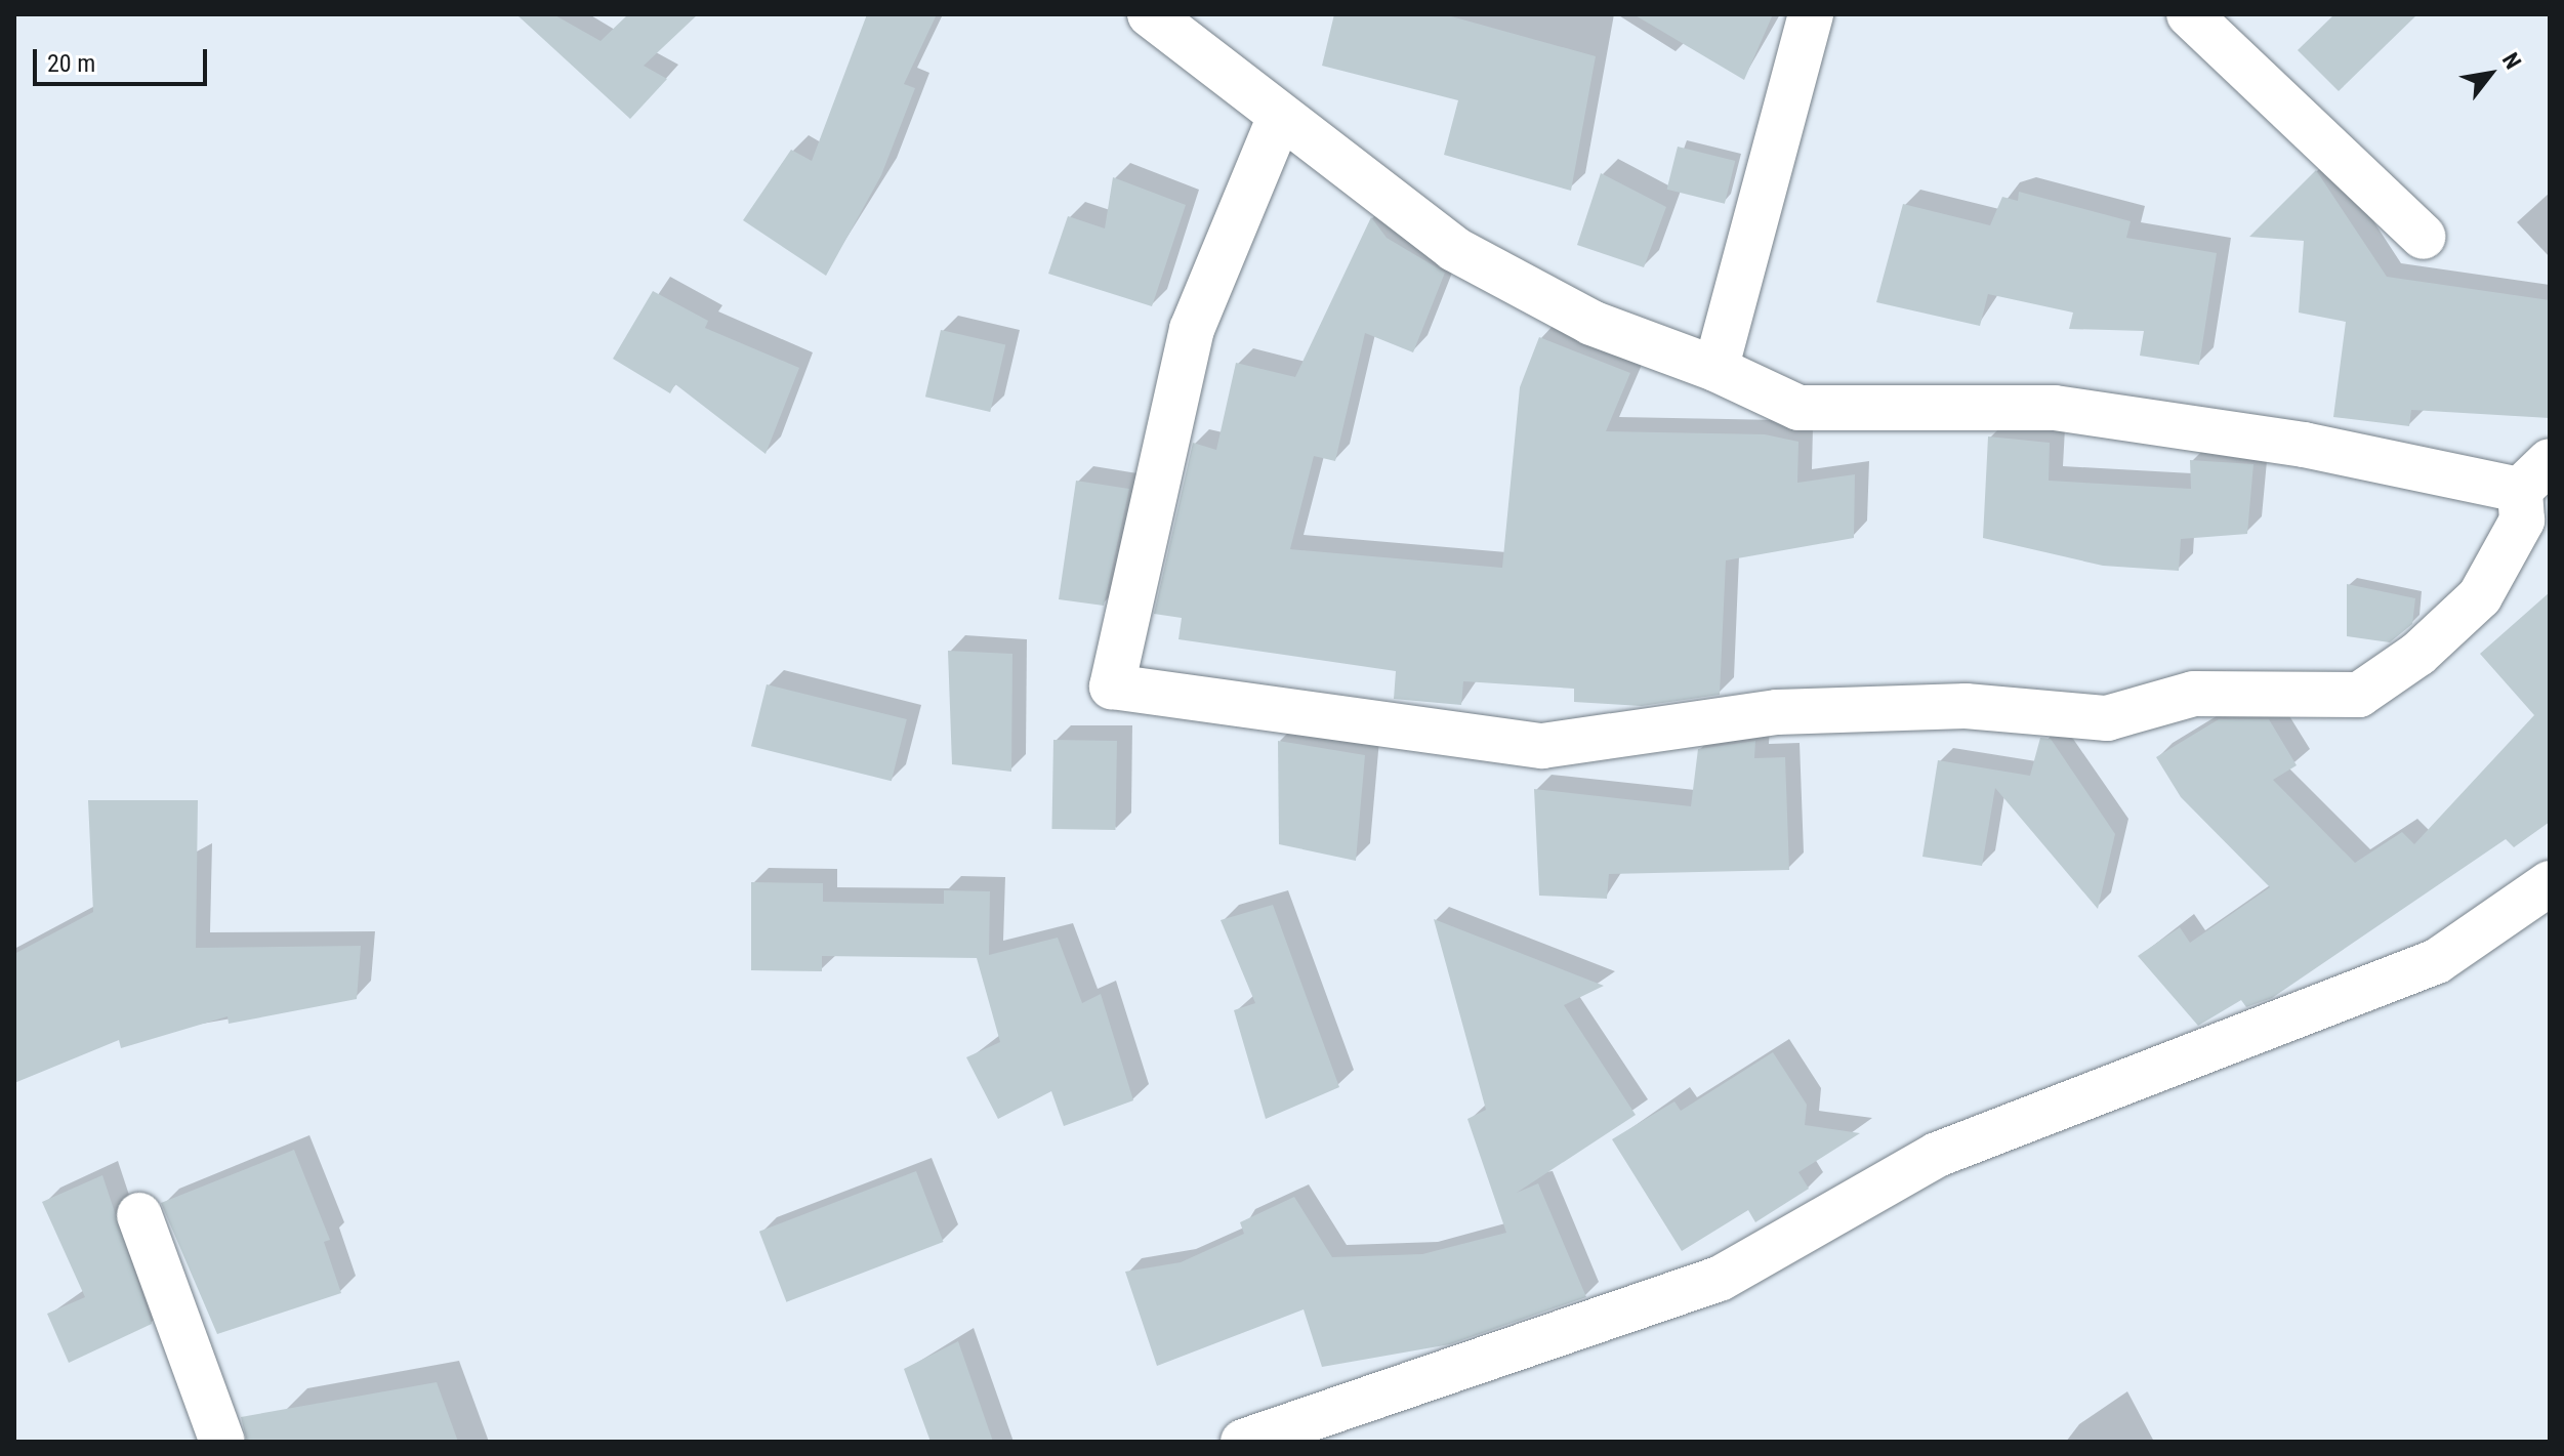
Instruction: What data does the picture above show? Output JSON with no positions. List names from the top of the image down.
{
  "scale_bar": "20 m",
  "north": "top right"
}
